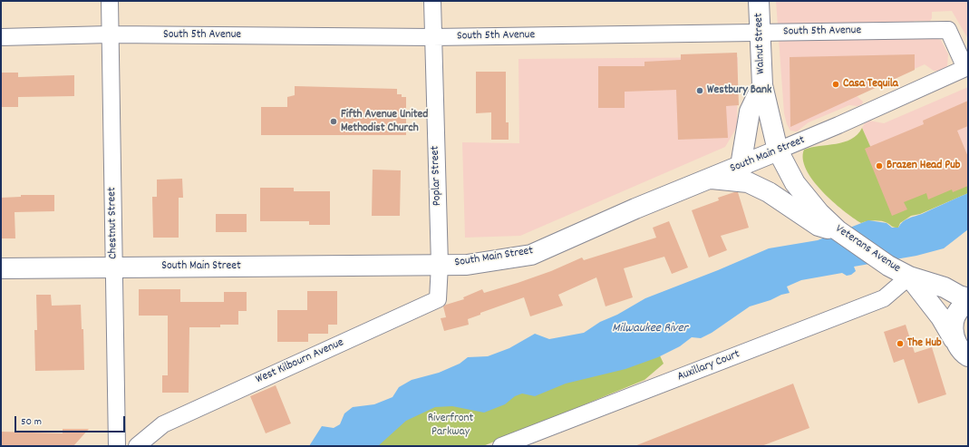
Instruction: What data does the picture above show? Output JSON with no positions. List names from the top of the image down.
{
  "streets": {
    "main road": ["Walnut Street", "South Main Street", "Veterans Avenue"],
    "street": [
      "South 5th Avenue",
      "Poplar Street",
      "Chestnut Street",
      "West Kilbourn Avenue",
      "Auxillary Court"
    ]
  },
  "crossings": [
    ["South 5th Avenue", "Walnut Street"],
    ["South 5th Avenue", "South Main Street"],
    ["South 5th Avenue", "Poplar Street"],
    ["South 5th Avenue", "Chestnut Street"],
    ["Walnut Street", "South Main Street"],
    ["Walnut Street", "Veterans Avenue"],
    ["South Main Street", "Poplar Street"],
    ["South Main Street", "Chestnut Street"],
    ["South Main Street", "Veterans Avenue"],
    ["South Main Street", "West Kilbourn Avenue"],
    ["Poplar Street", "West Kilbourn Avenue"],
    ["Veterans Avenue", "Auxillary Court"]
  ],
  "water": ["Milwaukee River"],
  "parks": ["Riverfront Parkway"],
  "places": [
    "Casa Tequila",
    "Westbury Bank",
    "Fifth Avenue United Methodist Church",
    "Brazen Head Pub",
    "The Hub"
  ],
  "scale_bar": "50 m"
}
